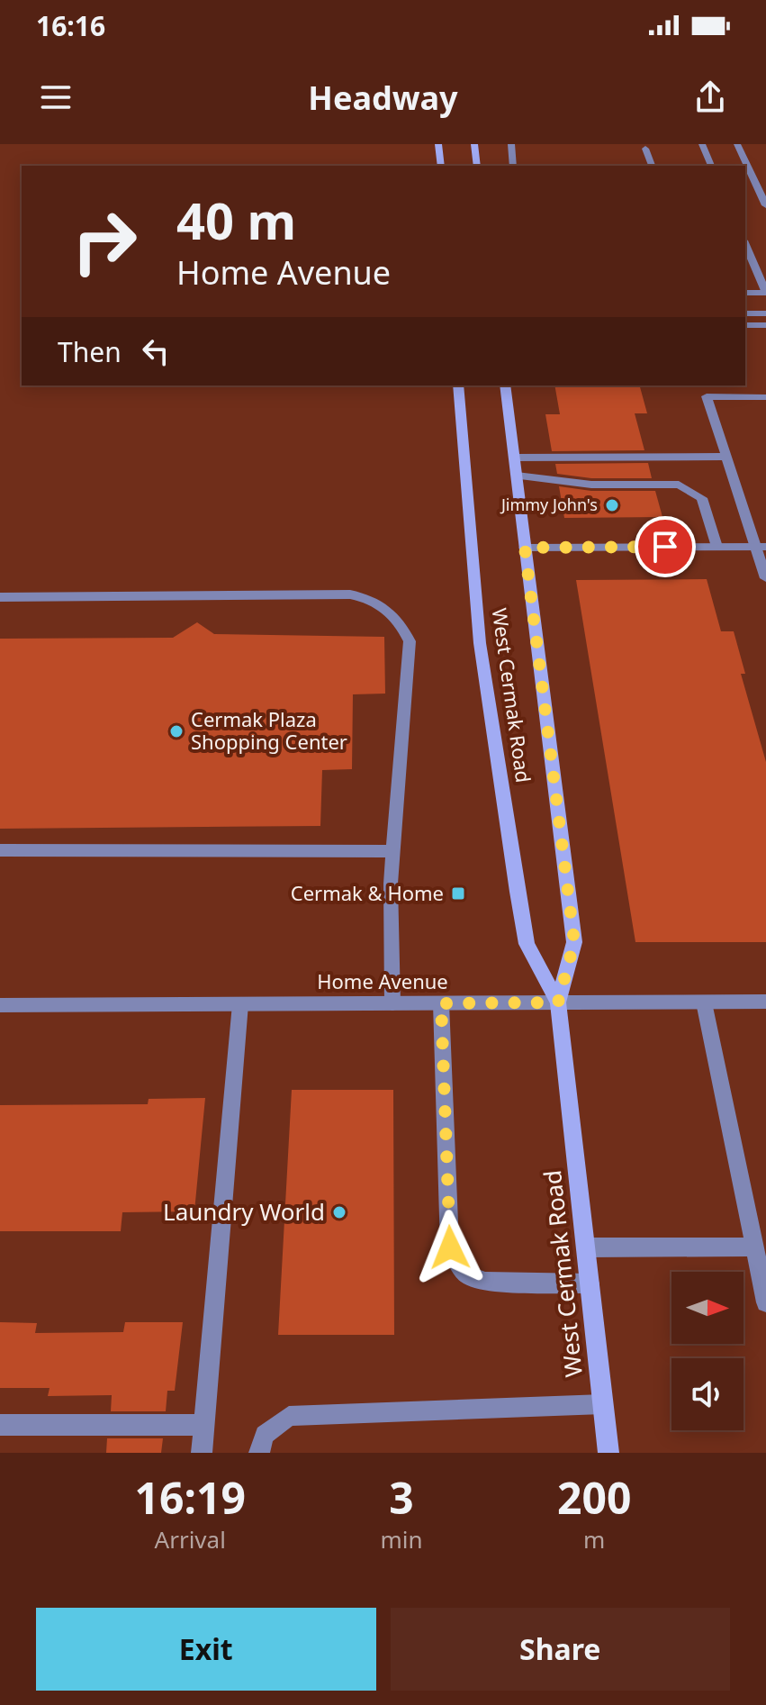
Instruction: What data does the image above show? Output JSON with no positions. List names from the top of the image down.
{
  "streets": {
    "main road": ["West Cermak Road"],
    "street": ["Home Avenue"]
  },
  "crossings": [
    ["West Cermak Road", "Home Avenue"]
  ],
  "places": {
    "other": ["Jimmy John's", "Cermak Plaza Shopping Center", "Laundry World"],
    "transit": ["Cermak & Home"]
  },
  "north": "right",
  "page": {
    "status": "16:16",
    "header": "Headway",
    "turn": ["40 m", "Home Avenue"],
    "then": "Then",
    "eta": [
      "16:19",
      "Arrival",
      "3",
      "min",
      "200",
      "m"
    ],
    "buttons": ["Exit", "Share"]
  }
}
